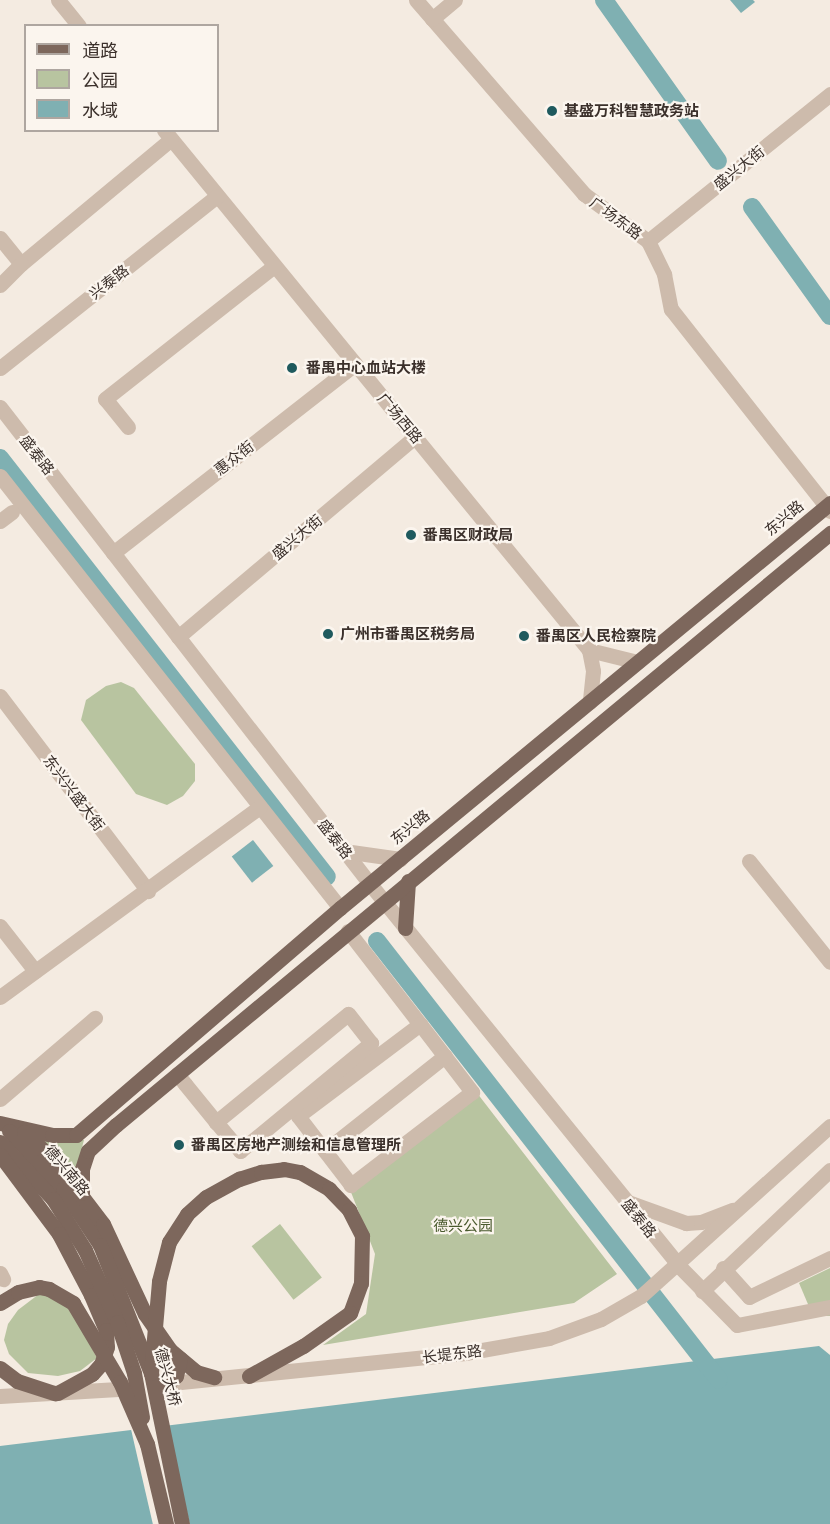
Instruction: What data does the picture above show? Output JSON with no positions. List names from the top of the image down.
{
  "streets": {
    "main road": ["东兴路", "德兴南路", "德兴大桥"],
    "street": [
      "盛兴大街",
      "广场东路",
      "兴泰路",
      "广场西路",
      "盛泰路",
      "惠众街",
      "东兴兴盛大街",
      "长堤东路"
    ]
  },
  "crossings": [
    ["盛兴大街", "广场东路"],
    ["盛兴大街", "广场西路"],
    ["盛兴大街", "盛泰路"],
    ["广场东路", "东兴路"],
    ["兴泰路", "广场西路"],
    ["广场西路", "惠众街"],
    ["盛泰路", "惠众街"],
    ["盛泰路", "东兴路"],
    ["盛泰路", "长堤东路"],
    ["东兴路", "德兴南路"],
    ["德兴南路", "德兴大桥"]
  ],
  "parks": ["德兴公园"],
  "places": [
    "基盛万科智慧政务站",
    "番禺中心血站大楼",
    "番禺区财政局",
    "广州市番禺区税务局",
    "番禺区人民检察院",
    "番禺区房地产测绘和信息管理所"
  ],
  "legend": ["道路", "公园", "水域"]
}
